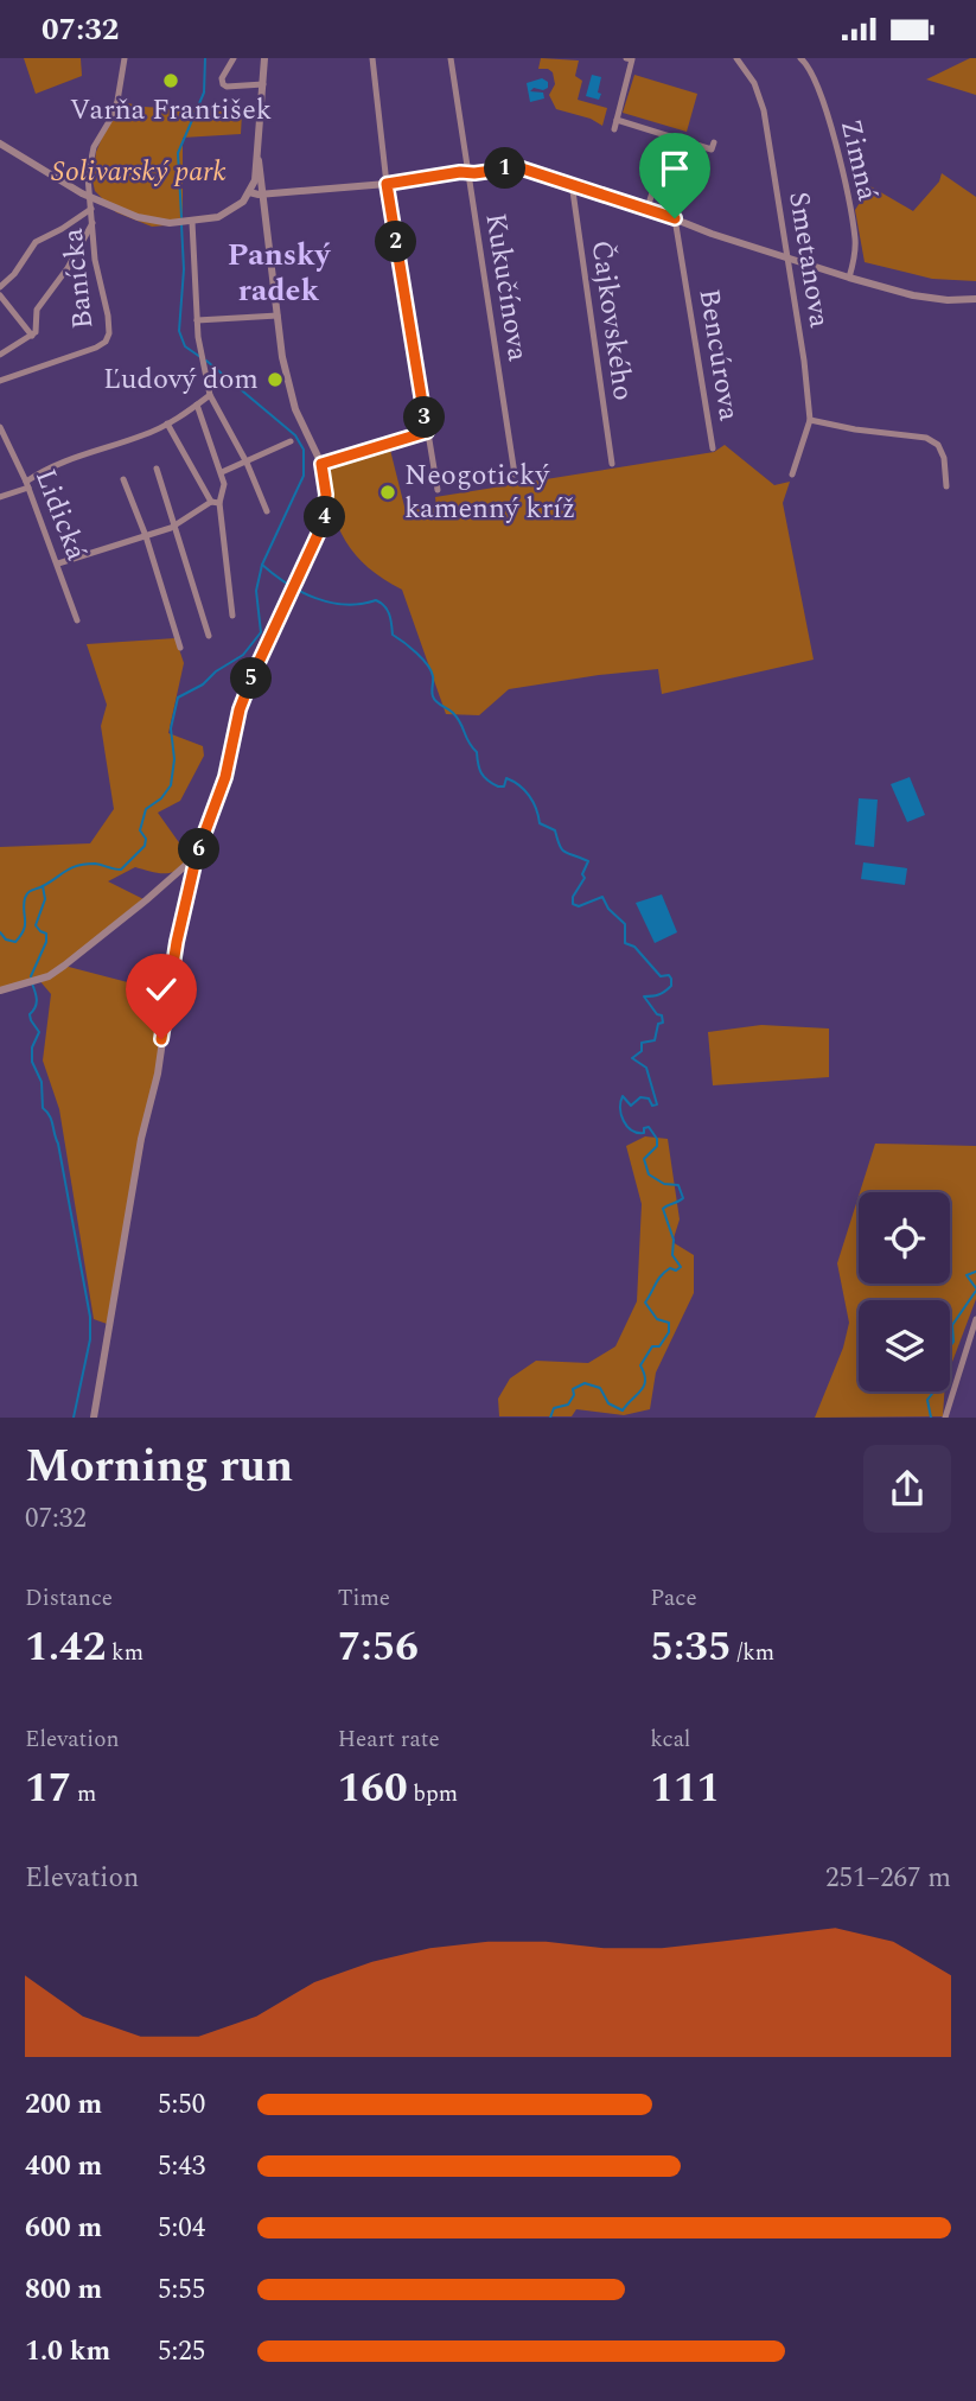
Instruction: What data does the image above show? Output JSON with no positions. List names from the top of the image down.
{
  "streets": {
    "street": [
      "Zimná",
      "Smetanova",
      "Banícka",
      "Kukučínova",
      "Čajkovského",
      "Bencúrova",
      "Lidická"
    ]
  },
  "districts": ["Panský radek"],
  "parks": ["Solivarský park"],
  "places": ["Varňa František", "Ľudový dom", "Neogotický kamenný kríž"],
  "page": {
    "status": "07:32",
    "pins": [
      "1",
      "2",
      "3",
      "4",
      "5",
      "6"
    ],
    "heading": ["Morning run", "07:32"],
    "stats": [
      ["Distance", "1.42 km"],
      ["Time", "7:56"],
      ["Pace", "5:35 /km"],
      ["Elevation", "17 m"],
      ["Heart rate", "160 bpm"],
      ["kcal", "111"]
    ],
    "chart": ["Elevation", "251–267 m"],
    "list": [
      {
        "name": "200 m",
        "note": "5:50"
      },
      {
        "name": "400 m",
        "note": "5:43"
      },
      {
        "name": "600 m",
        "note": "5:04"
      },
      {
        "name": "800 m",
        "note": "5:55"
      },
      {
        "name": "1.0 km",
        "note": "5:25"
      }
    ]
  }
}
